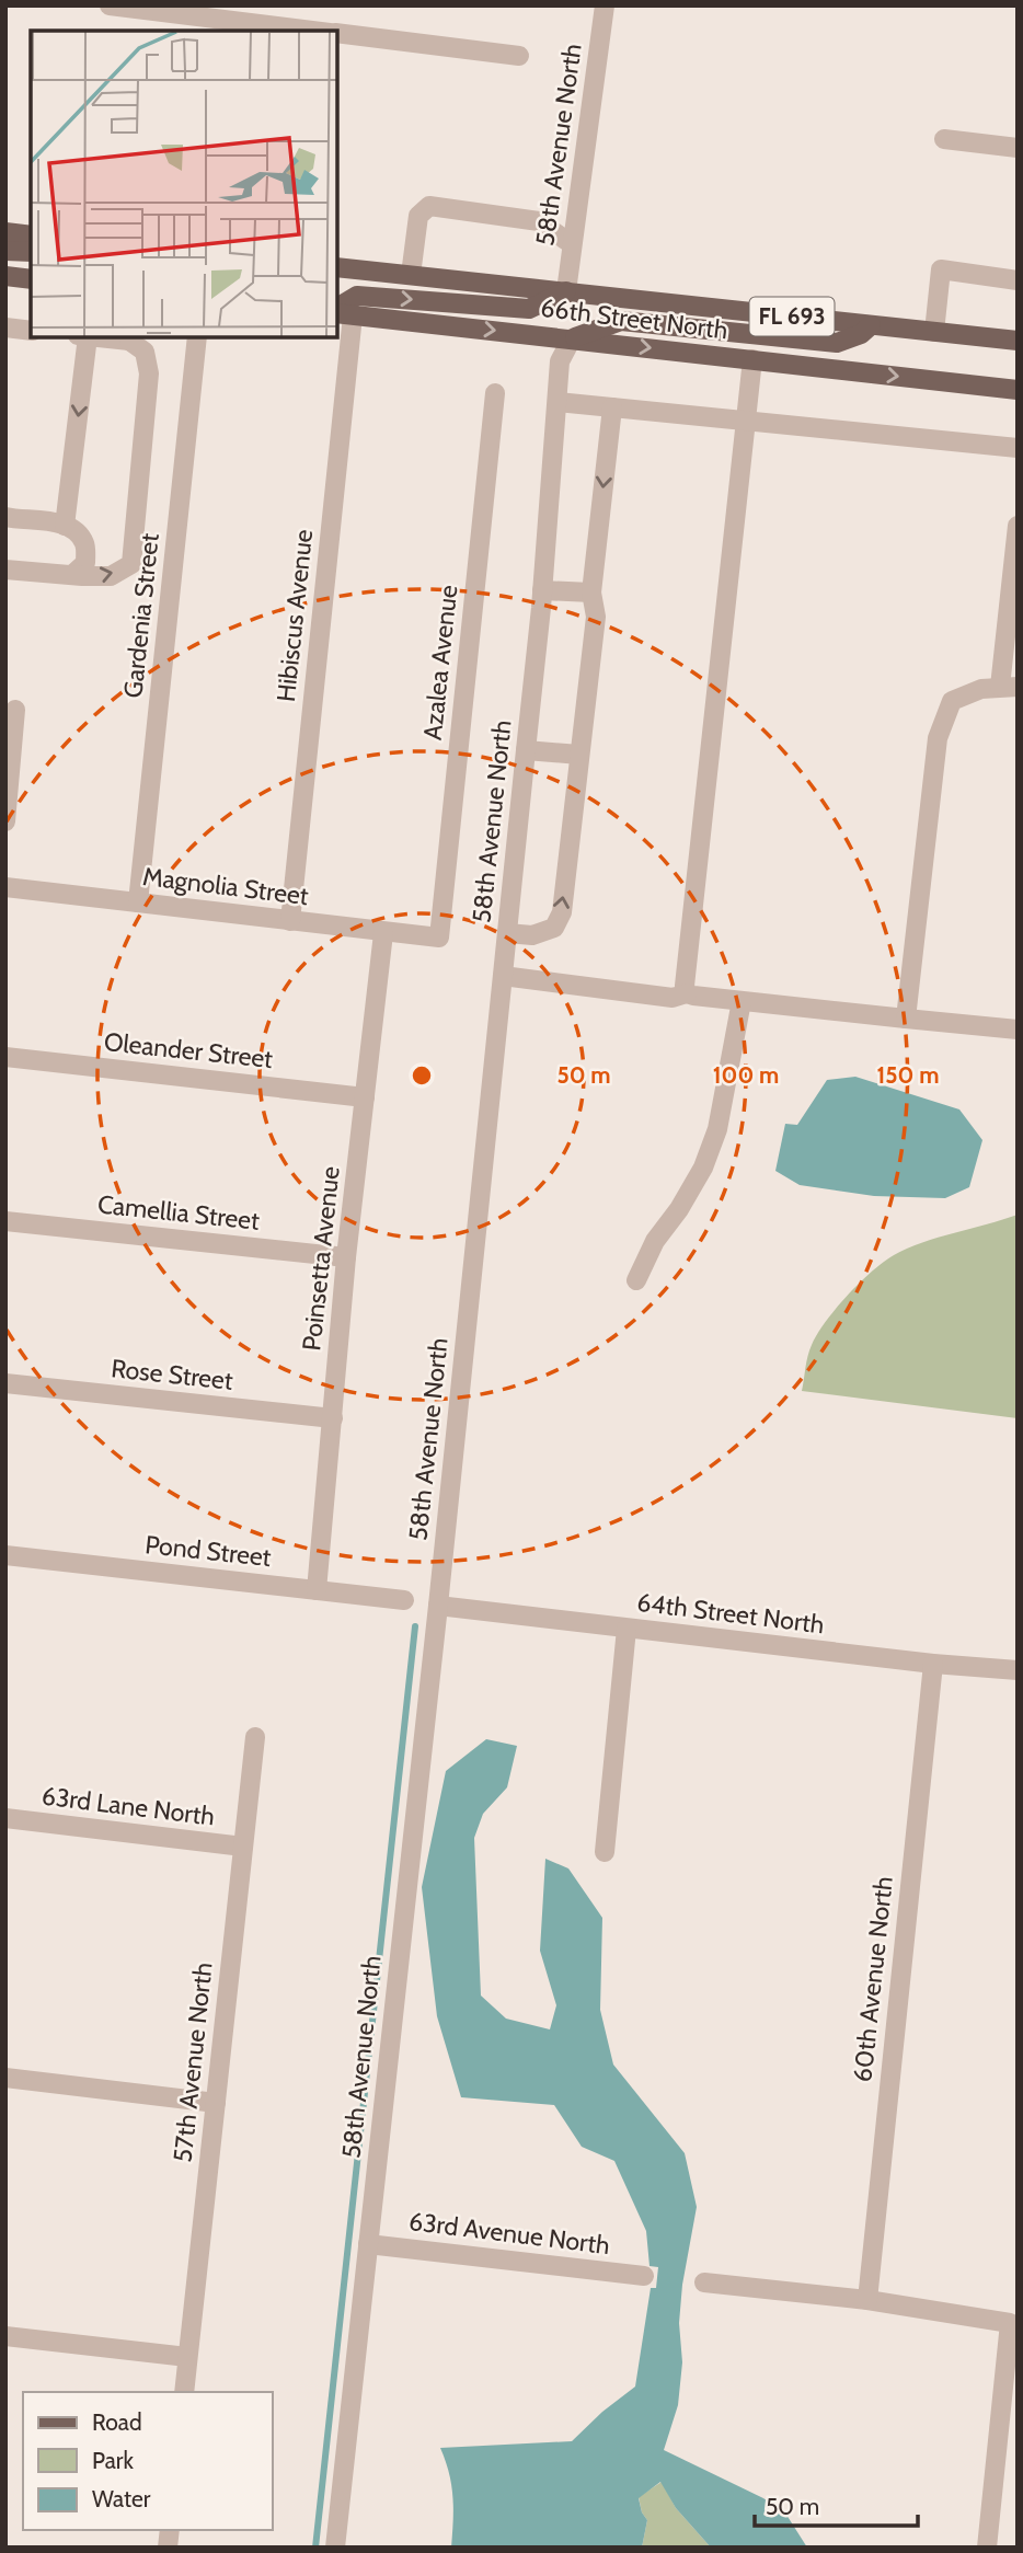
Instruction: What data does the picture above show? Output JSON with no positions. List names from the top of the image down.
{
  "streets": {
    "main road": ["FL 693", "66th Street North"],
    "street": [
      "58th Avenue North",
      "Gardenia Street",
      "Hibiscus Avenue",
      "Azalea Avenue",
      "Magnolia Street",
      "Oleander Street",
      "Camellia Street",
      "Poinsetta Avenue",
      "Rose Street",
      "Pond Street",
      "64th Street North",
      "63rd Lane North",
      "60th Avenue North",
      "57th Avenue North",
      "63rd Avenue North"
    ]
  },
  "crossings": [
    ["58th Avenue North", "66th Street North"],
    ["58th Avenue North", "64th Street North"],
    ["58th Avenue North", "63rd Avenue North"],
    ["66th Street North", "Hibiscus Avenue"],
    ["Gardenia Street", "Magnolia Street"],
    ["Hibiscus Avenue", "Magnolia Street"],
    ["Azalea Avenue", "Magnolia Street"],
    ["Magnolia Street", "Poinsetta Avenue"],
    ["Oleander Street", "Poinsetta Avenue"],
    ["Camellia Street", "Poinsetta Avenue"],
    ["Poinsetta Avenue", "Rose Street"],
    ["Poinsetta Avenue", "Pond Street"],
    ["64th Street North", "60th Avenue North"],
    ["63rd Lane North", "57th Avenue North"]
  ],
  "legend": ["Road", "Park", "Water"],
  "scale_bar": "50 m",
  "rings": ["50 m", "100 m", "150 m"]
}
